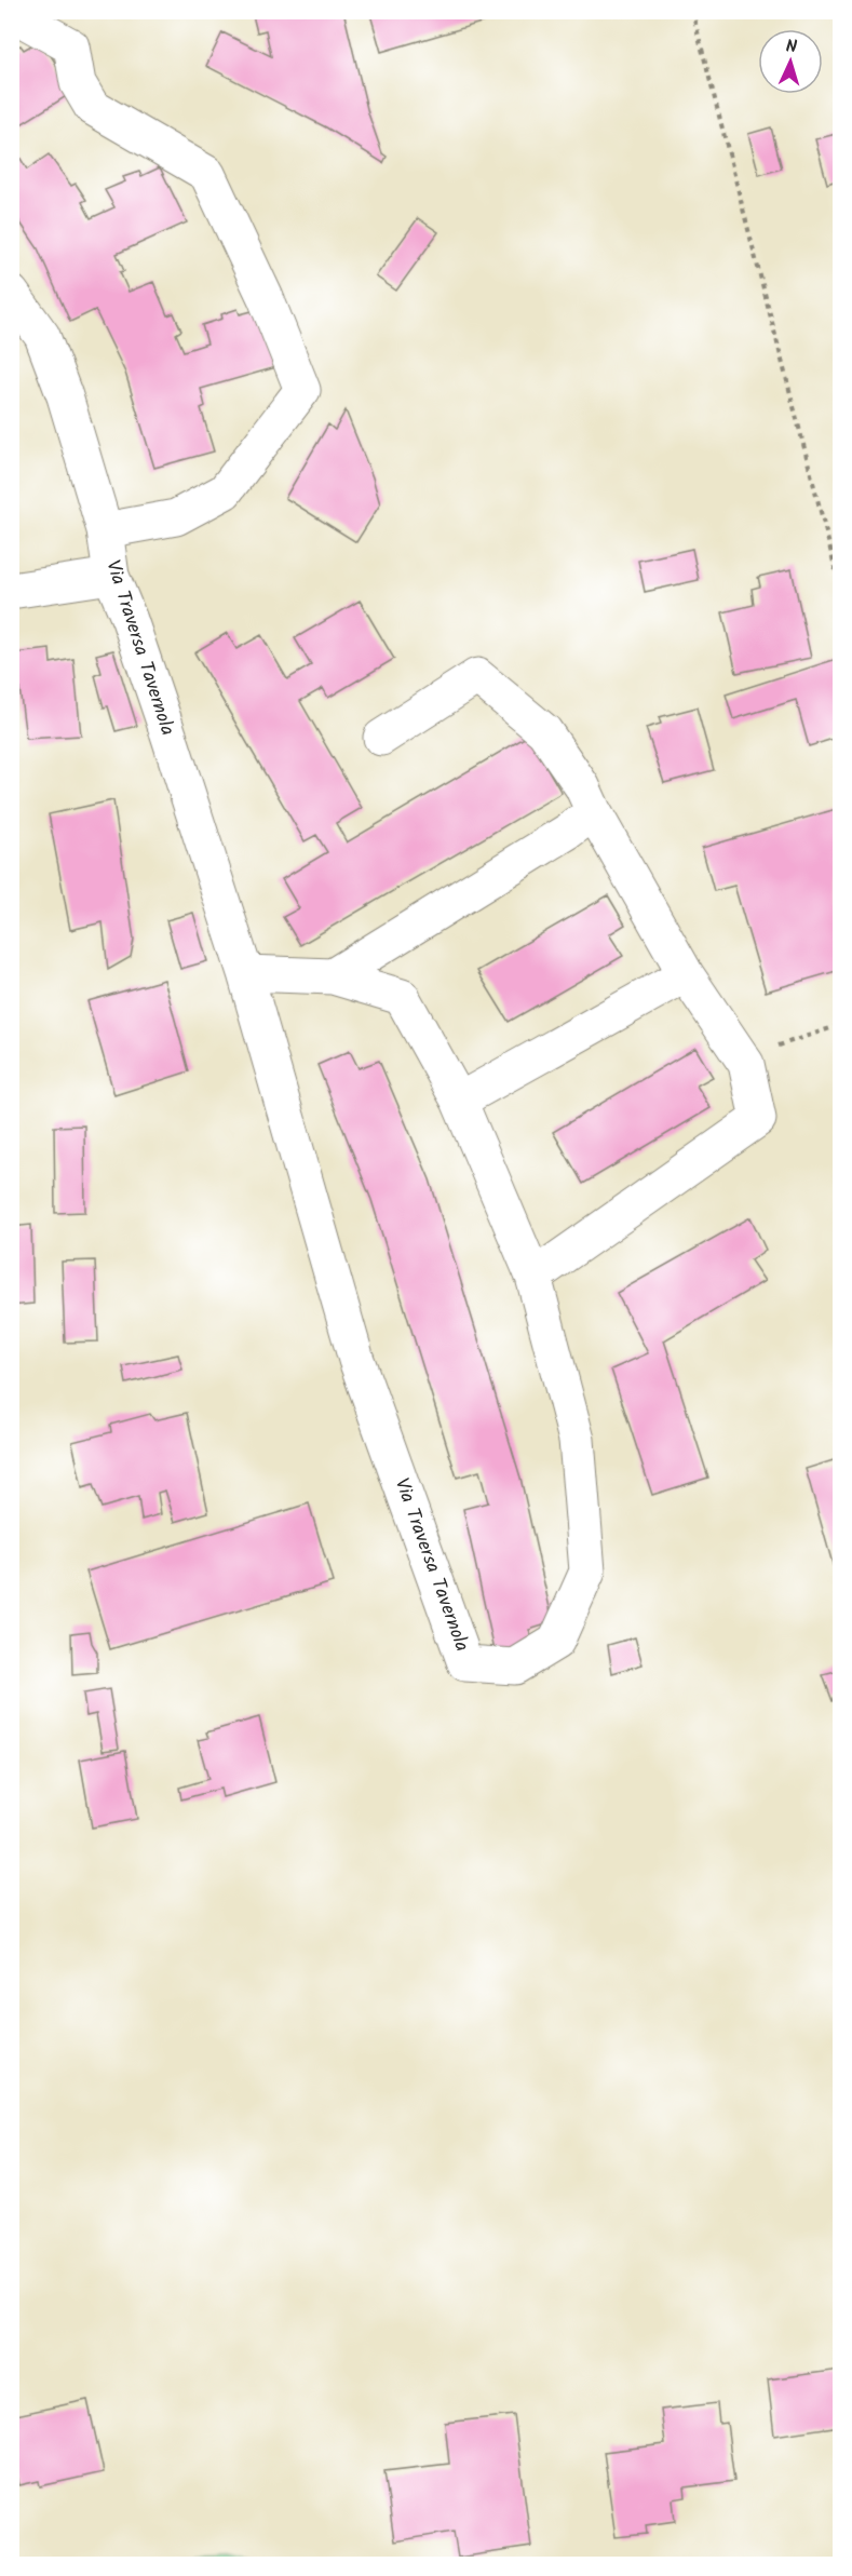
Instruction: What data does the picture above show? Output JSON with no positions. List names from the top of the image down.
{
  "streets": {
    "street": ["Via Traversa Tavernola"]
  },
  "north": "top"
}
